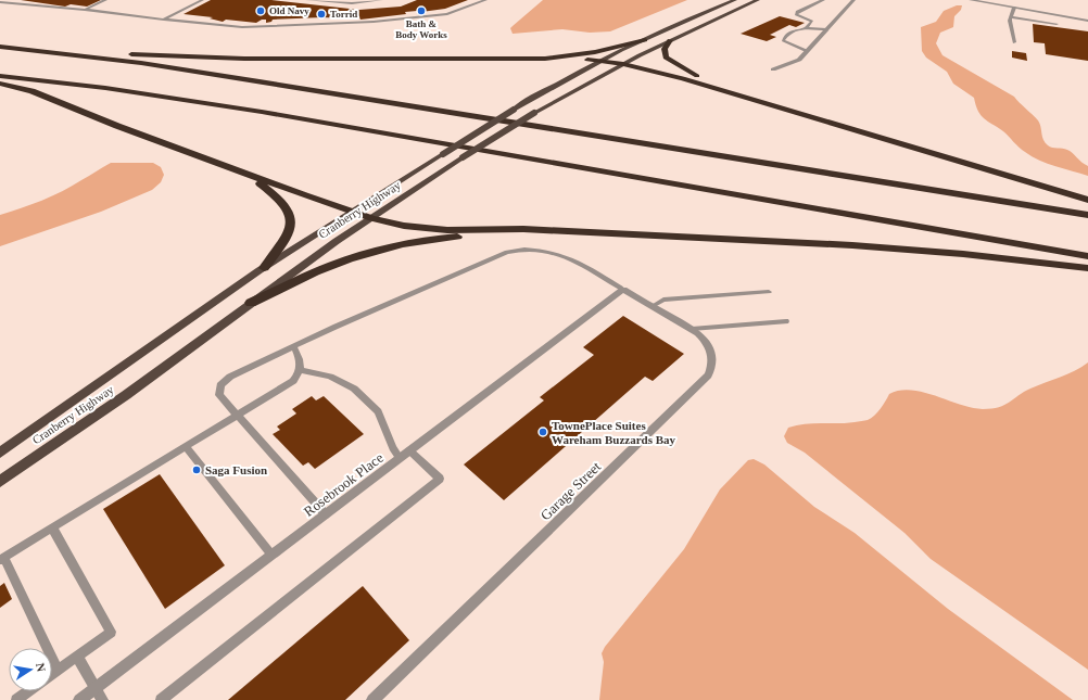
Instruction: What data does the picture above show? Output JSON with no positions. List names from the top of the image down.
{
  "streets": {
    "main road": ["Cranberry Highway"],
    "street": ["Rosebrook Place", "Garage Street"]
  },
  "crossings": [
    ["Rosebrook Place", "Garage Street"]
  ],
  "places": [
    "Old Navy",
    "Bath & Body Works",
    "Torrid",
    "TownePlace Suites Wareham Buzzards Bay",
    "Saga Fusion"
  ],
  "north": "right"
}
